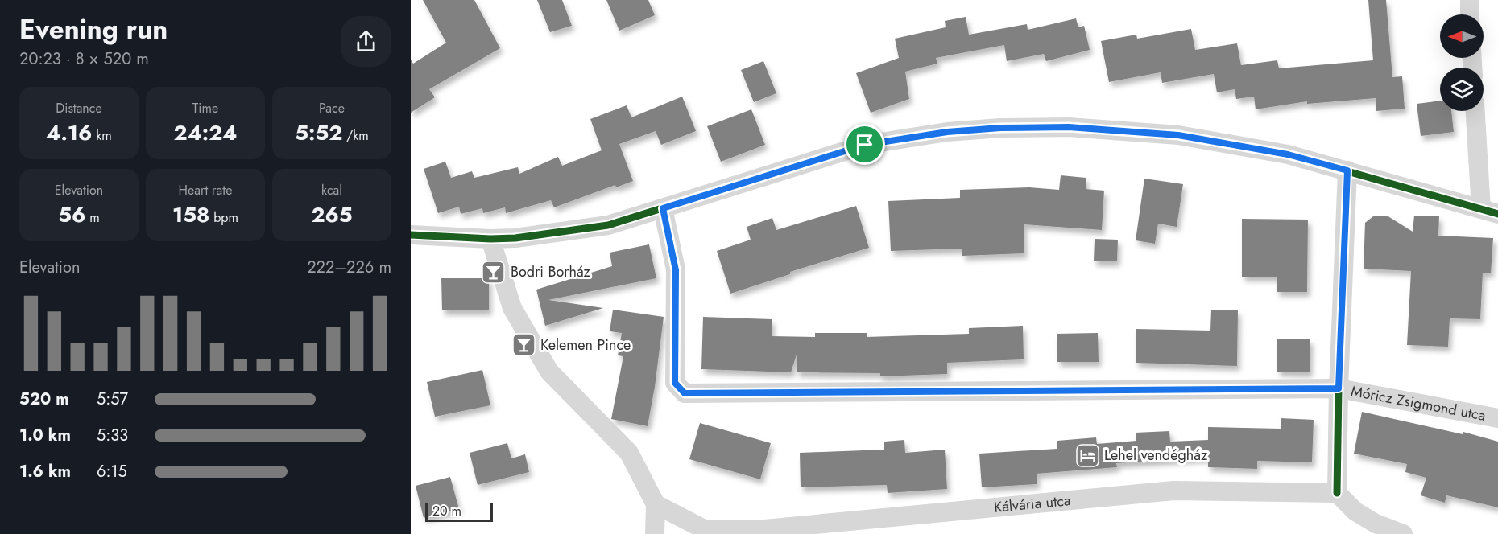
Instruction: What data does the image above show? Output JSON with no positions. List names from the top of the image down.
{
  "streets": {
    "street": ["Móricz Zsigmond utca", "Kálvária utca"]
  },
  "crossings": [
    ["Móricz Zsigmond utca", "Kálvária utca"]
  ],
  "places": {
    "bar": ["Bodri Borház", "Kelemen Pince"],
    "hotel": ["Lehel vendégház"]
  },
  "scale_bar": "20 m",
  "north": "left",
  "page": {
    "heading": ["Evening run", "20:23 · 8 × 520 m"],
    "stats": [
      ["Distance", "4.16 km"],
      ["Time", "24:24"],
      ["Pace", "5:52 /km"],
      ["Elevation", "56 m"],
      ["Heart rate", "158 bpm"],
      ["kcal", "265"]
    ],
    "chart": ["Elevation", "222–226 m"],
    "list": [
      {
        "name": "520 m",
        "note": "5:57"
      },
      {
        "name": "1.0 km",
        "note": "5:33"
      },
      {
        "name": "1.6 km",
        "note": "6:15"
      }
    ],
    "scale": "20 m"
  }
}
